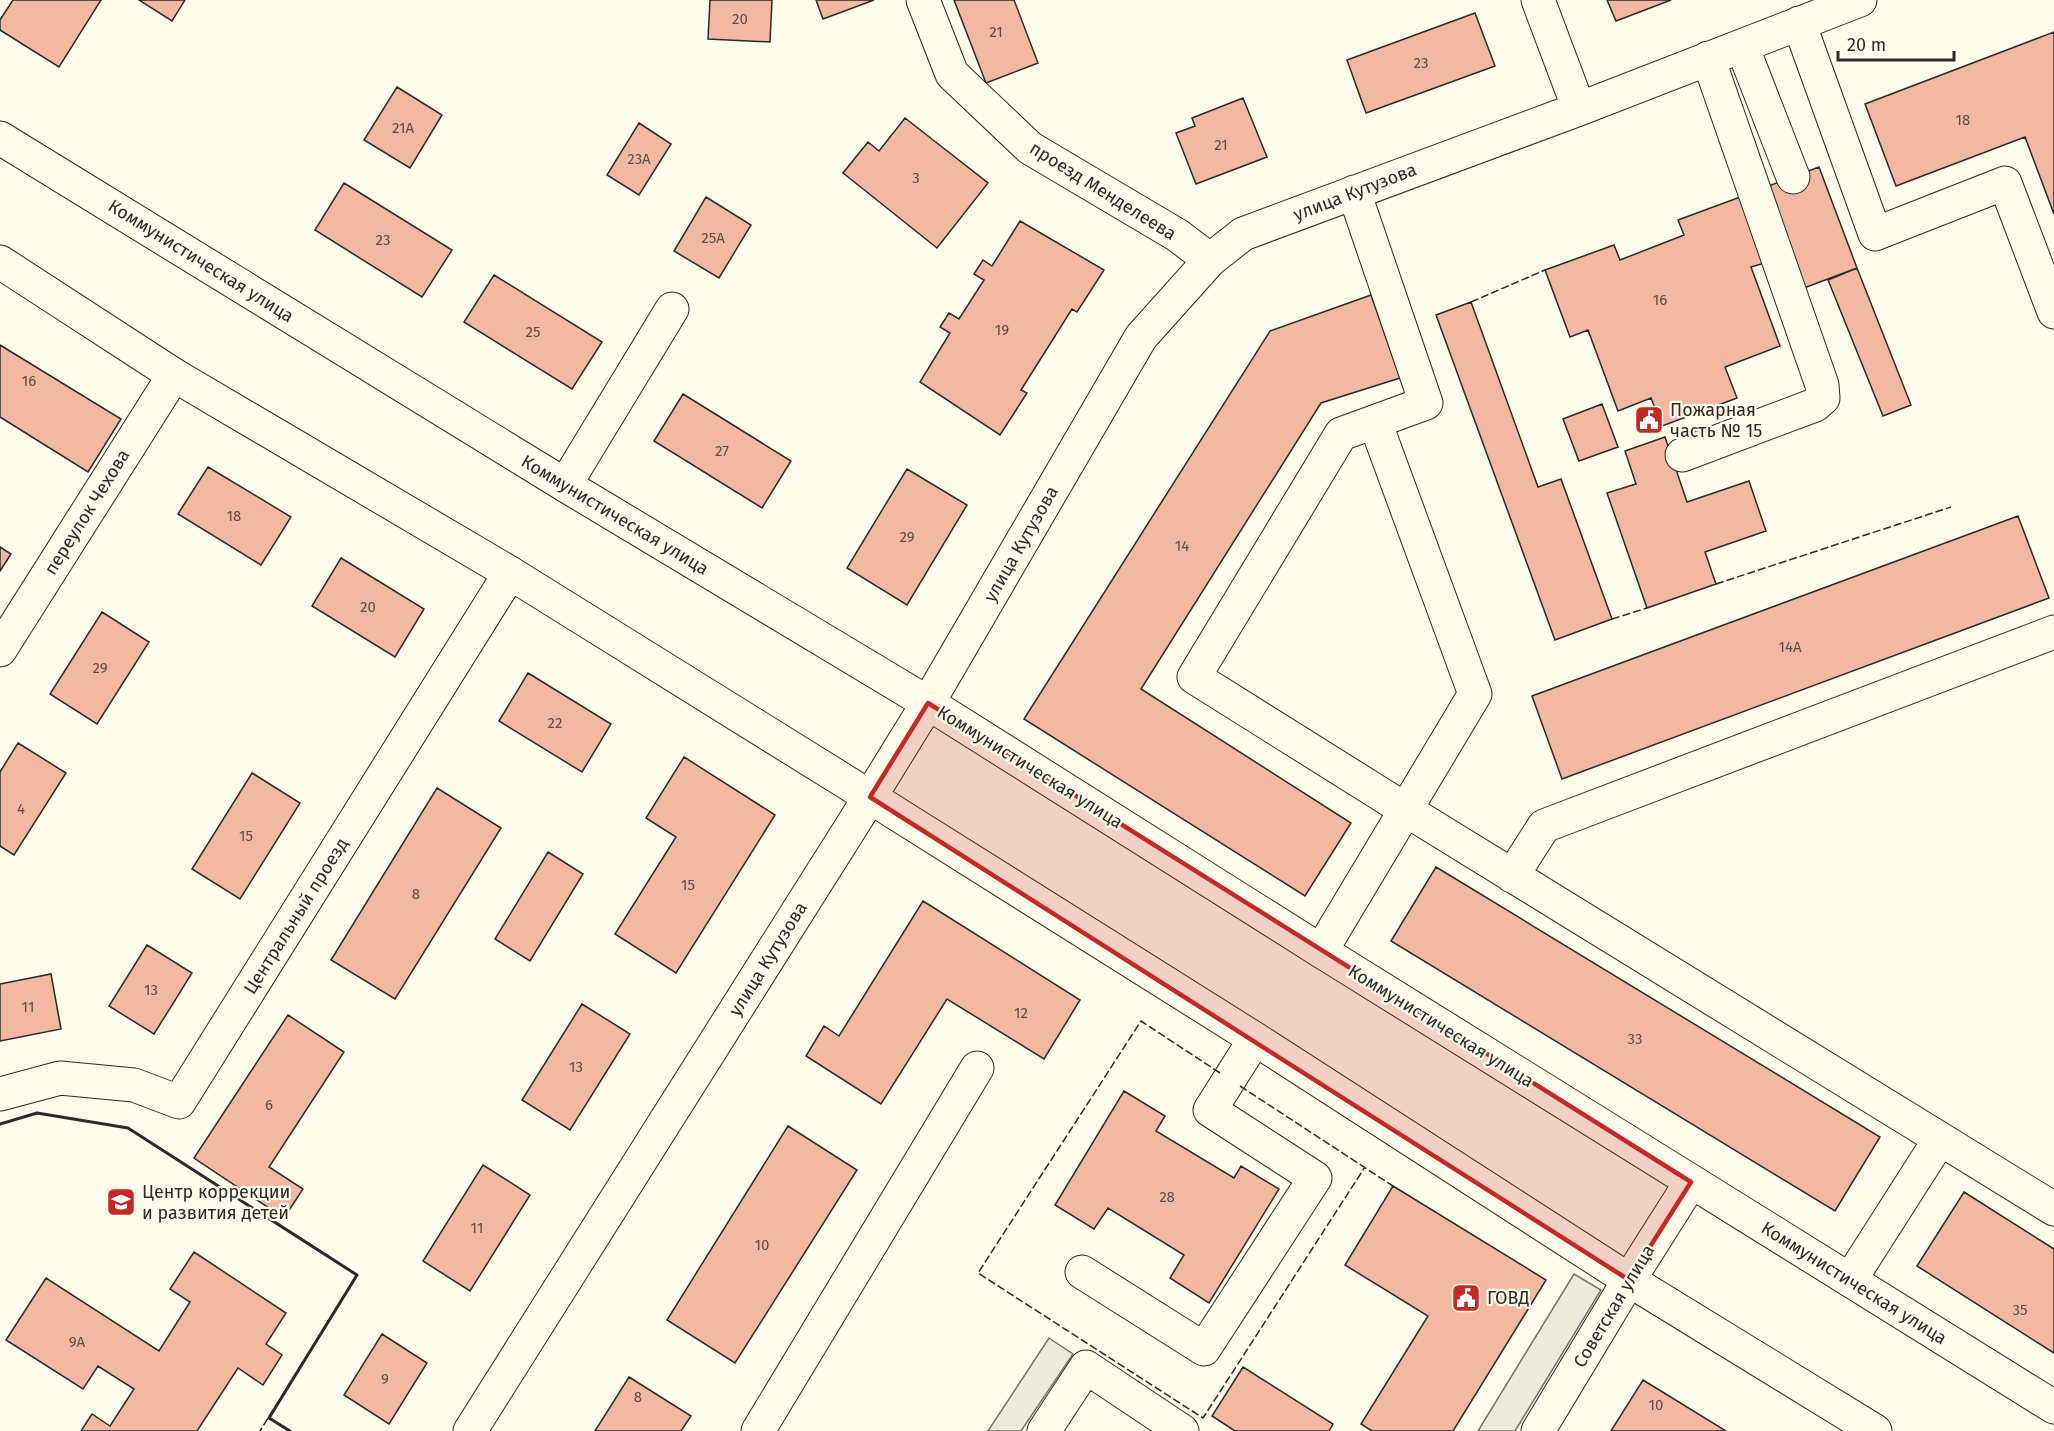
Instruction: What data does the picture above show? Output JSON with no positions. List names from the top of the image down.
{
  "streets": {
    "main road": [
      "проезд Менделеева",
      "улица Кутузова",
      "Коммунистическая улица",
      "переулок Чехова",
      "Центральный проезд",
      "Советская улица"
    ]
  },
  "crossings": [
    ["проезд Менделеева", "улица Кутузова"],
    ["улица Кутузова", "Коммунистическая улица"],
    ["Коммунистическая улица", "Советская улица"]
  ],
  "places": {
    "public building": ["Пожарная часть № 15", "ГОВД"],
    "school or university": ["Центр коррекции и развития детей"]
  },
  "house_numbers": [
    "20",
    "21",
    "23",
    "18",
    "21А",
    "21",
    "23А",
    "3",
    "25А",
    "23",
    "16",
    "19",
    "25",
    "16",
    "27",
    "18",
    "29",
    "14",
    "20",
    "14А",
    "29",
    "22",
    "4",
    "15",
    "15",
    "8",
    "13",
    "11",
    "12",
    "33",
    "13",
    "6",
    "28",
    "11",
    "10",
    "35",
    "9А",
    "9",
    "8",
    "10"
  ],
  "scale_bar": "20 m"
}
